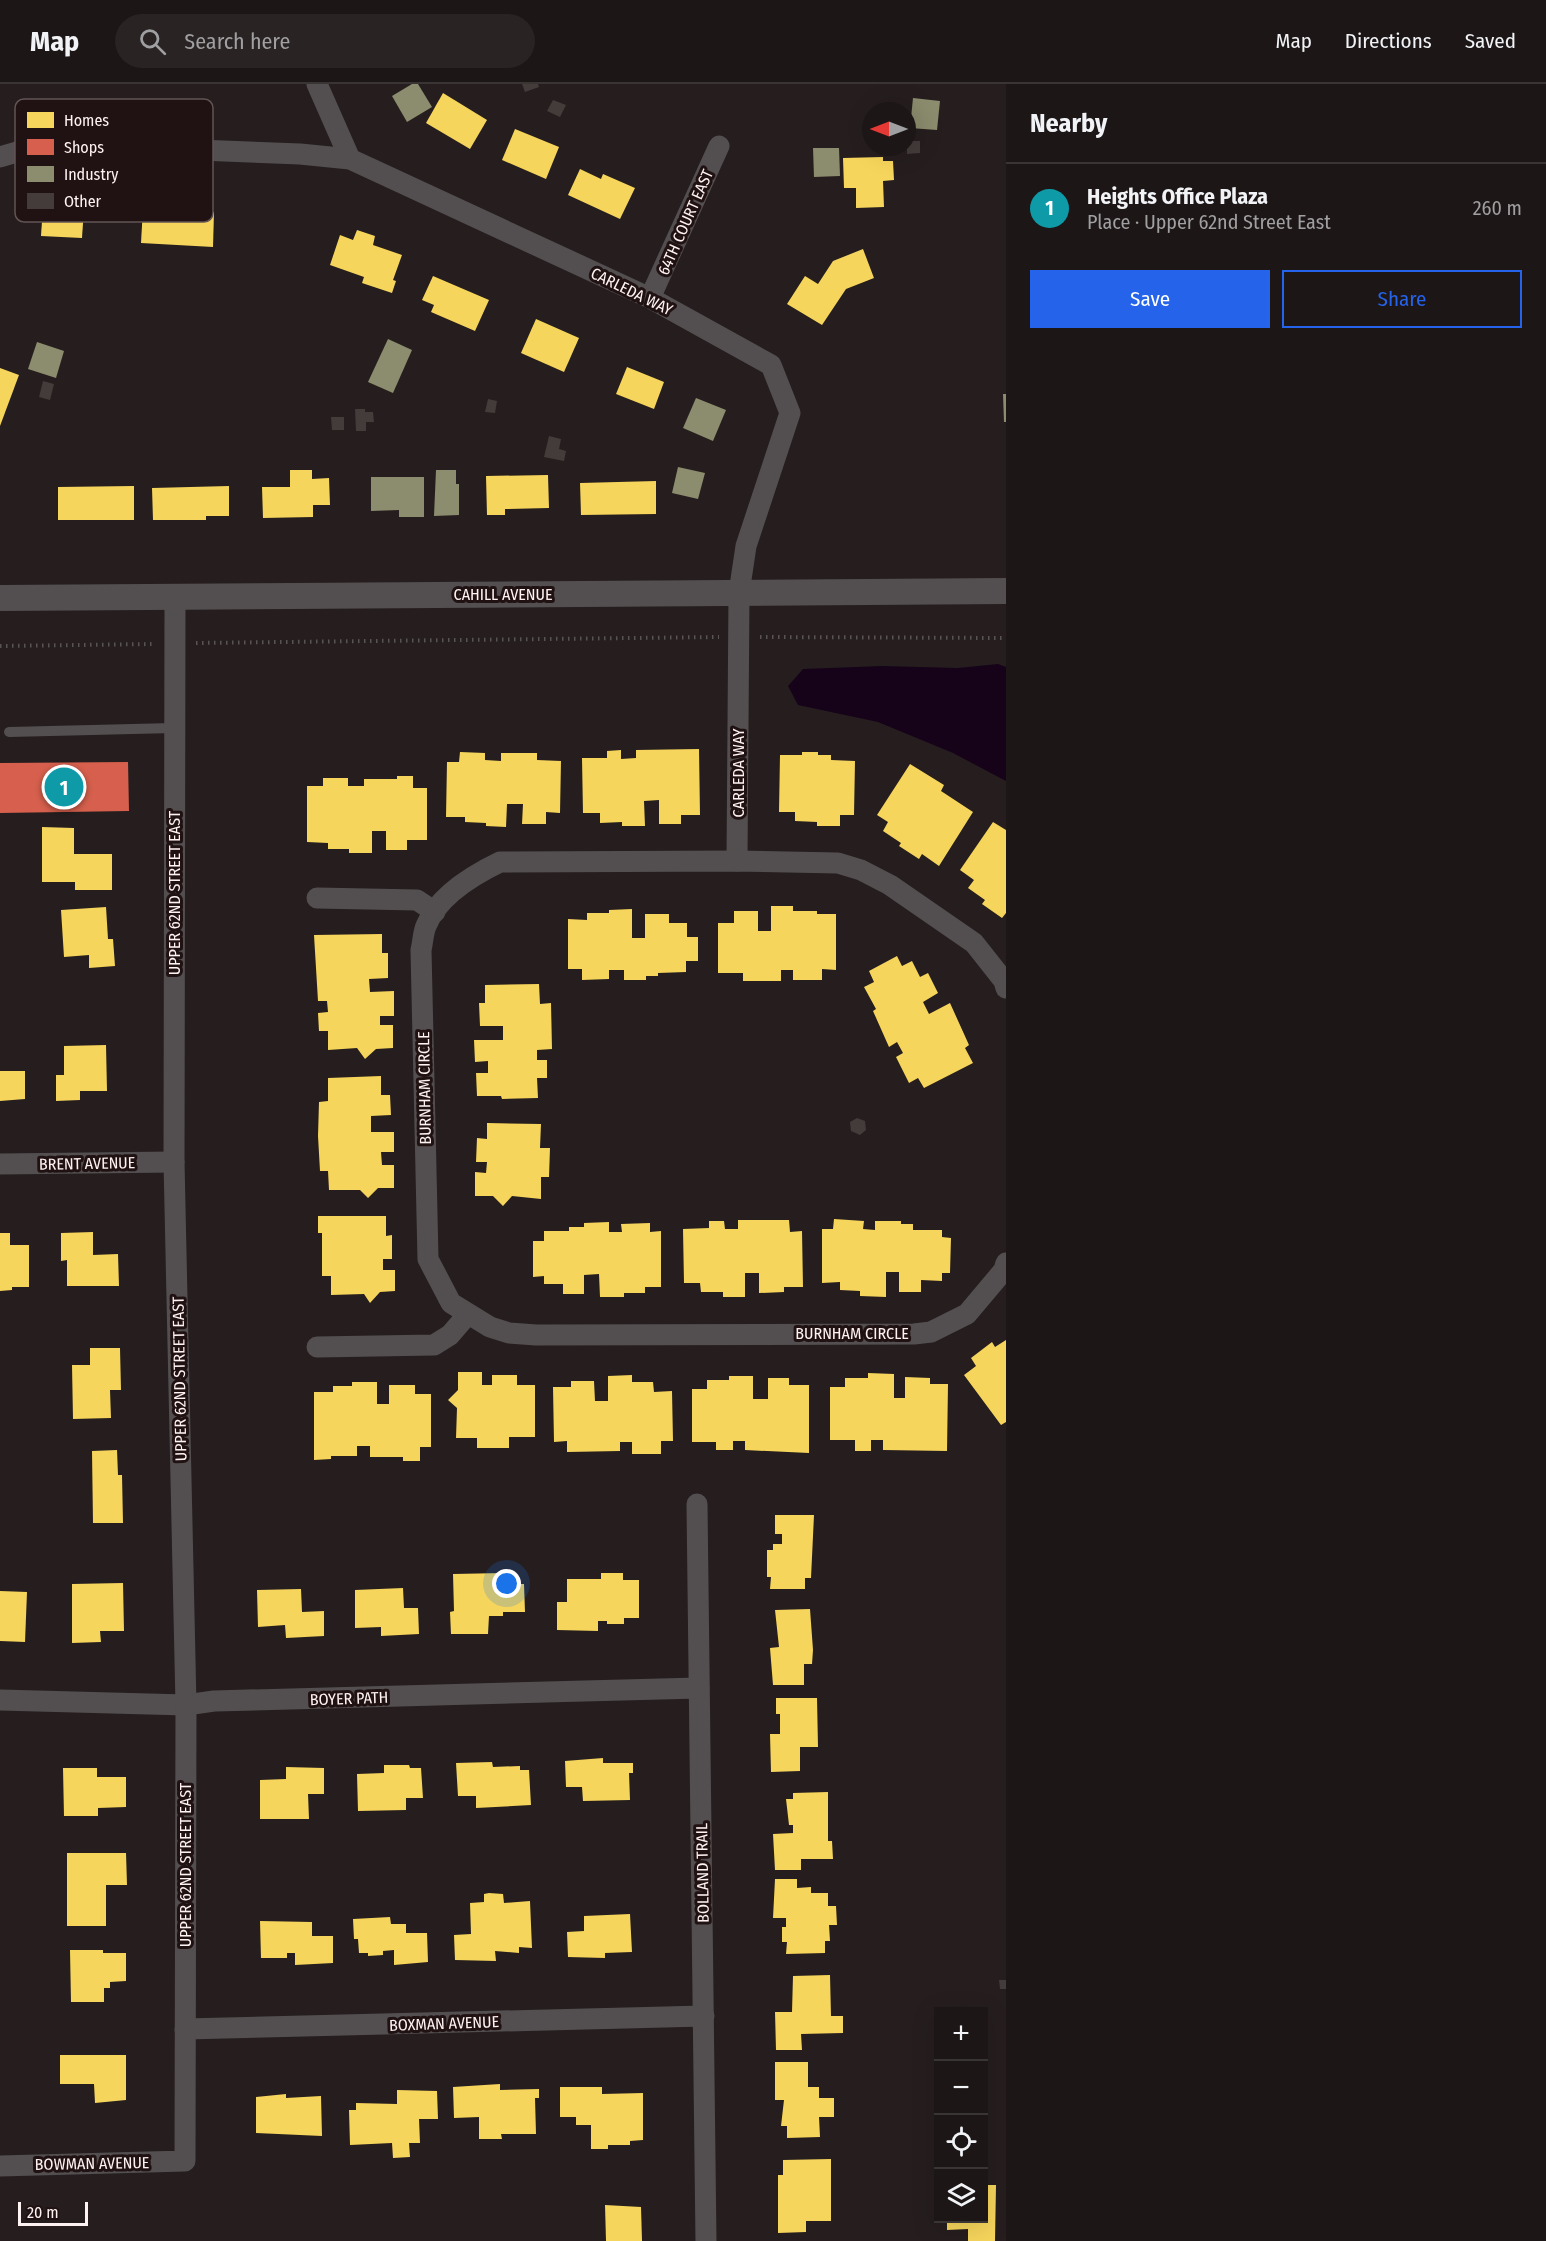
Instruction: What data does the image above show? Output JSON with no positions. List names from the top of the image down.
{
  "streets": {
    "street": [
      "64TH COURT EAST",
      "CARLEDA WAY",
      "CAHILL AVENUE",
      "UPPER 62ND STREET EAST",
      "BURNHAM CIRCLE",
      "BRENT AVENUE",
      "BOYER PATH",
      "BOLLAND TRAIL",
      "BOXMAN AVENUE",
      "BOWMAN AVENUE"
    ]
  },
  "crossings": [
    ["64TH COURT EAST", "CARLEDA WAY"],
    ["CARLEDA WAY", "CAHILL AVENUE"],
    ["CARLEDA WAY", "BURNHAM CIRCLE"],
    ["CAHILL AVENUE", "UPPER 62ND STREET EAST"],
    ["UPPER 62ND STREET EAST", "BRENT AVENUE"],
    ["UPPER 62ND STREET EAST", "BOYER PATH"],
    ["UPPER 62ND STREET EAST", "BOXMAN AVENUE"],
    ["UPPER 62ND STREET EAST", "BOWMAN AVENUE"],
    ["BOYER PATH", "BOLLAND TRAIL"],
    ["BOLLAND TRAIL", "BOXMAN AVENUE"]
  ],
  "legend": [
    "Homes",
    "Shops",
    "Industry",
    "Other"
  ],
  "scale_bar": "20 m",
  "north": "left",
  "page": {
    "header": "Map",
    "search": "Search here",
    "nav": ["Map", "Directions", "Saved"],
    "heading": "Nearby",
    "list": [
      {
        "mark": "1",
        "name": "Heights Office Plaza",
        "note": "Place · Upper 62nd Street East",
        "value": "260 m"
      }
    ],
    "buttons": ["Save", "Share"],
    "pins": "1",
    "map_buttons": ["+", "−"],
    "scale": "20 m"
  }
}
